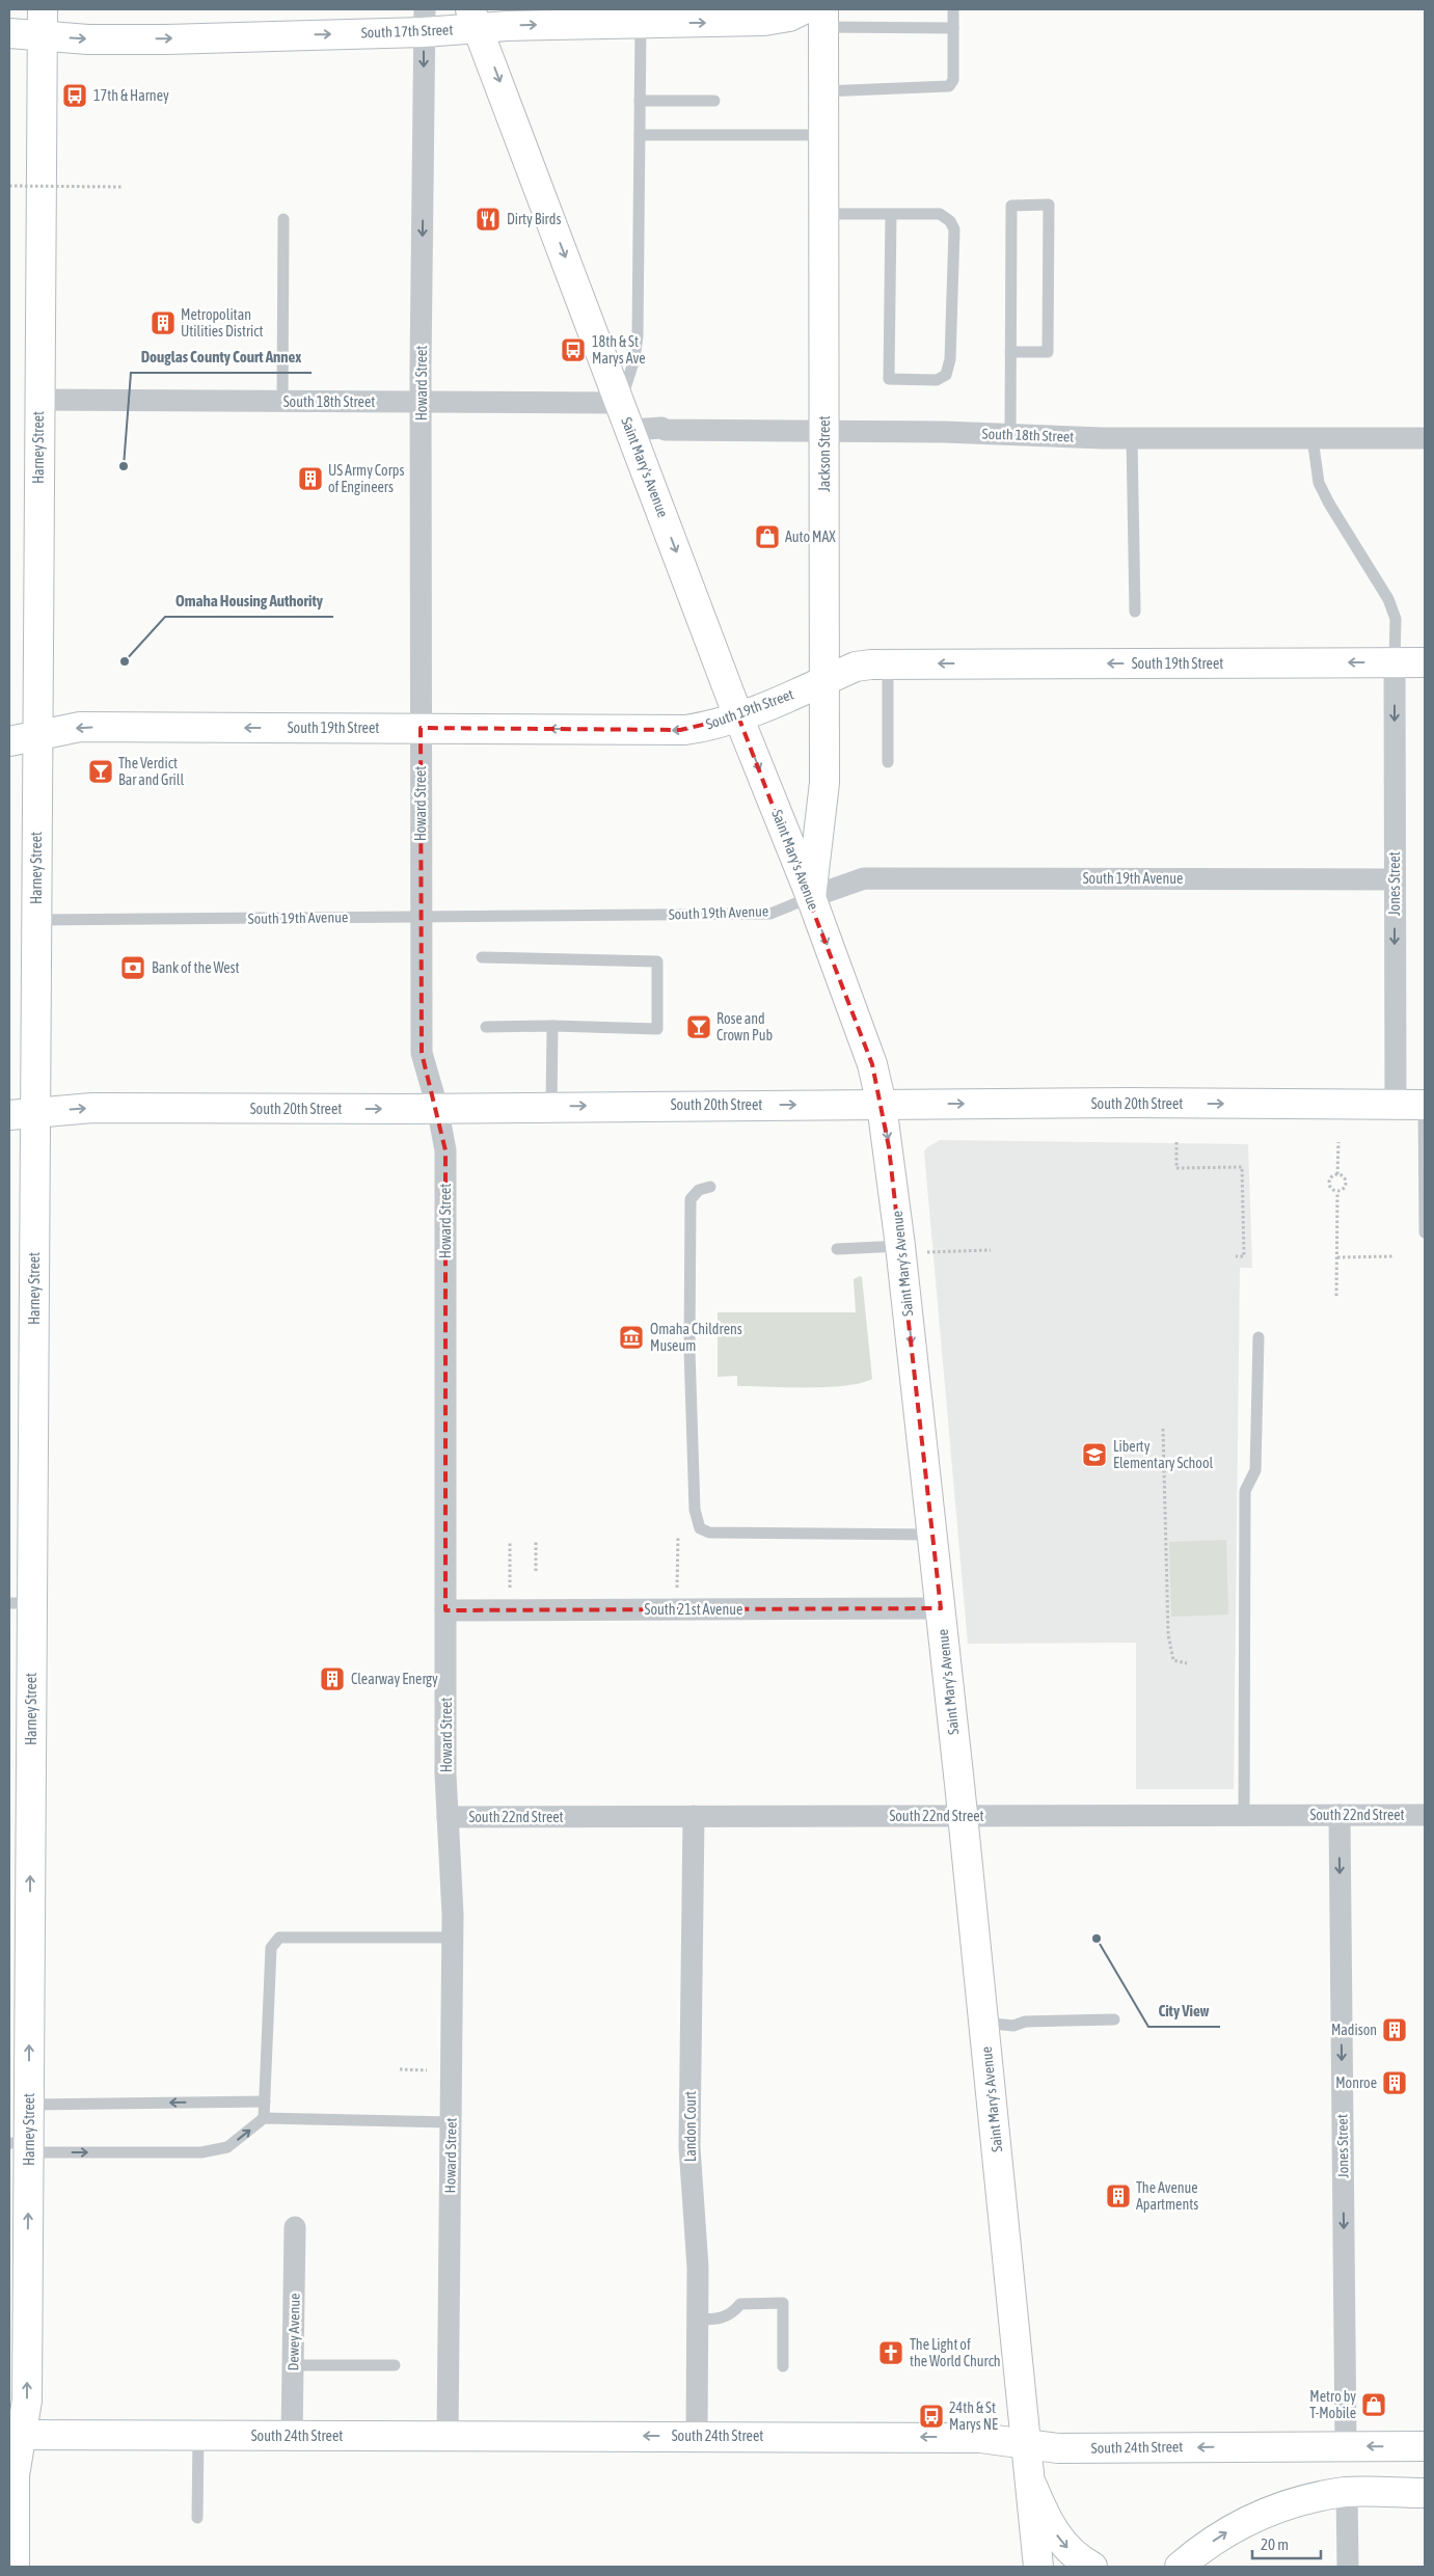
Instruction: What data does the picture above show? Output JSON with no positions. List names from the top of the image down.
{
  "streets": {
    "main road": [
      "South 17th Street",
      "Harney Street",
      "Jackson Street",
      "Saint Mary's Avenue",
      "South 19th Street",
      "South 20th Street",
      "South 24th Street"
    ],
    "street": [
      "Howard Street",
      "South 18th Street",
      "South 19th Avenue",
      "Jones Street",
      "South 21st Avenue",
      "South 22nd Street",
      "Landon Court",
      "Dewey Avenue"
    ]
  },
  "crossings": [
    ["South 17th Street", "Howard Street"],
    ["South 17th Street", "Harney Street"],
    ["South 17th Street", "Jackson Street"],
    ["South 17th Street", "Saint Mary's Avenue"],
    ["Howard Street", "South 18th Street"],
    ["Howard Street", "South 19th Street"],
    ["Howard Street", "South 19th Avenue"],
    ["Howard Street", "South 20th Street"],
    ["Howard Street", "South 21st Avenue"],
    ["Howard Street", "South 22nd Street"],
    ["Howard Street", "South 24th Street"],
    ["South 18th Street", "Harney Street"],
    ["South 18th Street", "Jackson Street"],
    ["South 18th Street", "Saint Mary's Avenue"],
    ["Harney Street", "South 19th Street"],
    ["Harney Street", "South 19th Avenue"],
    ["Harney Street", "South 20th Street"],
    ["Harney Street", "South 24th Street"],
    ["Jackson Street", "Saint Mary's Avenue"],
    ["Jackson Street", "South 19th Street"],
    ["Jackson Street", "South 19th Avenue"],
    ["Saint Mary's Avenue", "South 19th Street"],
    ["Saint Mary's Avenue", "South 19th Avenue"],
    ["Saint Mary's Avenue", "South 20th Street"],
    ["Saint Mary's Avenue", "South 21st Avenue"],
    ["Saint Mary's Avenue", "South 22nd Street"],
    ["Saint Mary's Avenue", "South 24th Street"],
    ["South 19th Street", "Jones Street"],
    ["South 19th Avenue", "Jones Street"],
    ["Jones Street", "South 20th Street"],
    ["Jones Street", "South 22nd Street"],
    ["Jones Street", "South 24th Street"],
    ["South 22nd Street", "Landon Court"],
    ["Landon Court", "South 24th Street"],
    ["Dewey Avenue", "South 24th Street"]
  ],
  "one_way": [
    "South 17th Street",
    "Saint Mary's Avenue",
    "South 19th Street",
    "Jones Street",
    "South 20th Street",
    "South 24th Street"
  ],
  "places": {
    "bus stop": ["17th & Harney", "18th & St Marys Ave", "24th & St Marys NE"],
    "restaurant": ["Dirty Birds"],
    "building": [
      "Metropolitan Utilities District",
      "US Army Corps of Engineers",
      "Clearway Energy",
      "Madison",
      "Monroe",
      "The Avenue Apartments"
    ],
    "other": ["Douglas County Court Annex", "Omaha Housing Authority", "City View"],
    "shop": ["Auto MAX", "Metro by T-Mobile"],
    "bar": ["The Verdict Bar and Grill", "Rose and Crown Pub"],
    "bank": ["Bank of the West"],
    "museum": ["Omaha Childrens Museum"],
    "school or university": ["Liberty Elementary School"],
    "church": ["The Light of the World Church"]
  },
  "scale_bar": "20 m"
}
